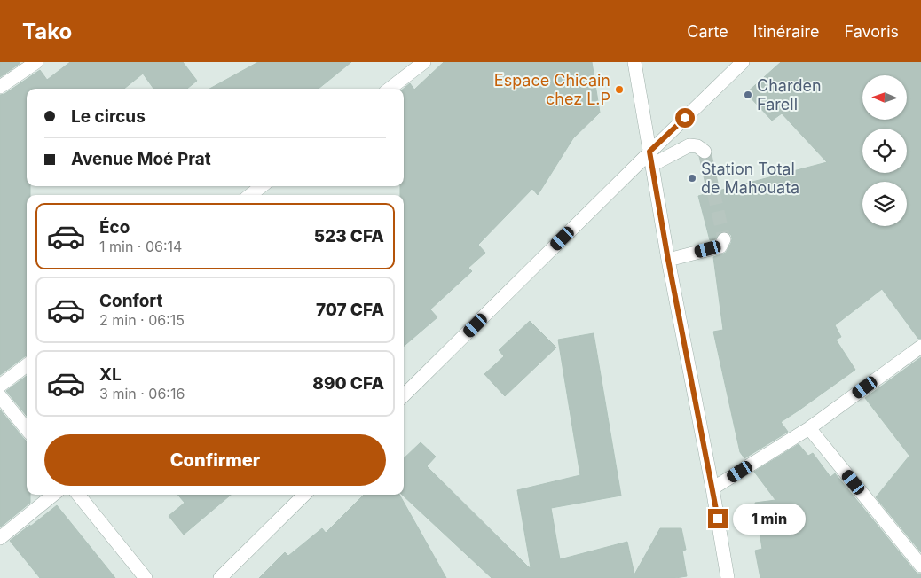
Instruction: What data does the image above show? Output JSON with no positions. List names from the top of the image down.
{
  "places": ["Espace Chicain chez L.P", "Charden Farell", "Station Total de Mahouata"],
  "north": "left",
  "page": {
    "header": "Tako",
    "nav": ["Carte", "Itinéraire", "Favoris"],
    "banner": ["Le circus", "Avenue Moé Prat"],
    "list": [
      {
        "name": "Éco",
        "note": "1 min · 06:14",
        "value": "523 CFA"
      },
      {
        "name": "Confort",
        "note": "2 min · 06:15",
        "value": "707 CFA"
      },
      {
        "name": "XL",
        "note": "3 min · 06:16",
        "value": "890 CFA"
      }
    ],
    "buttons": "Confirmer",
    "bubble": "1 min"
  }
}
